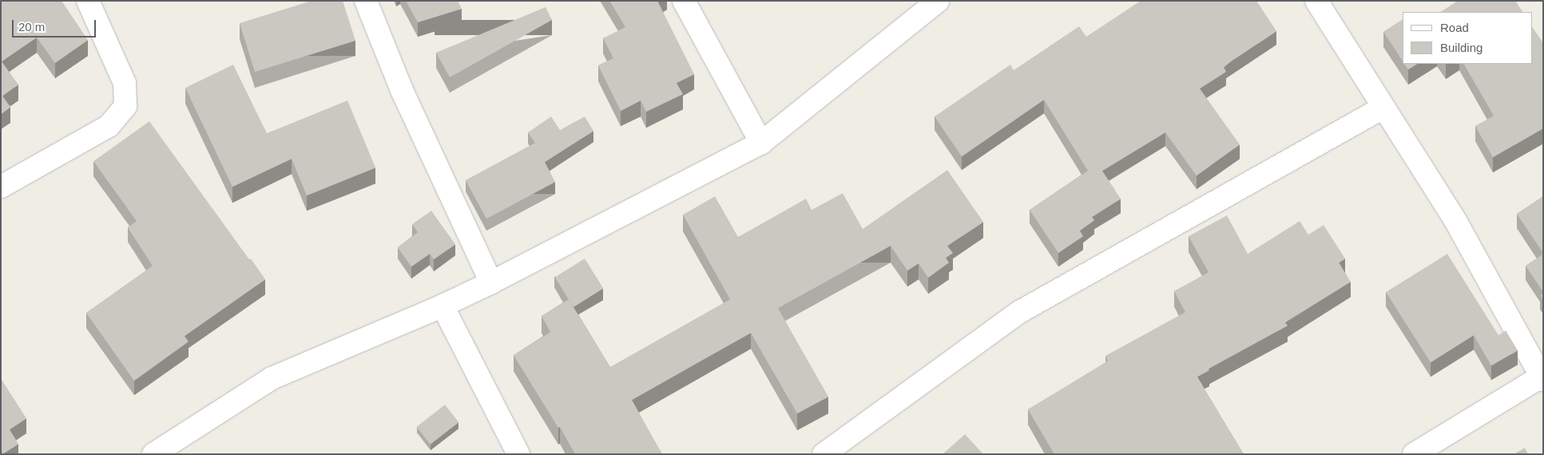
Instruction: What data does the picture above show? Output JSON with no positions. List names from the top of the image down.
{
  "legend": ["Road", "Building"],
  "scale_bar": "20 m"
}
